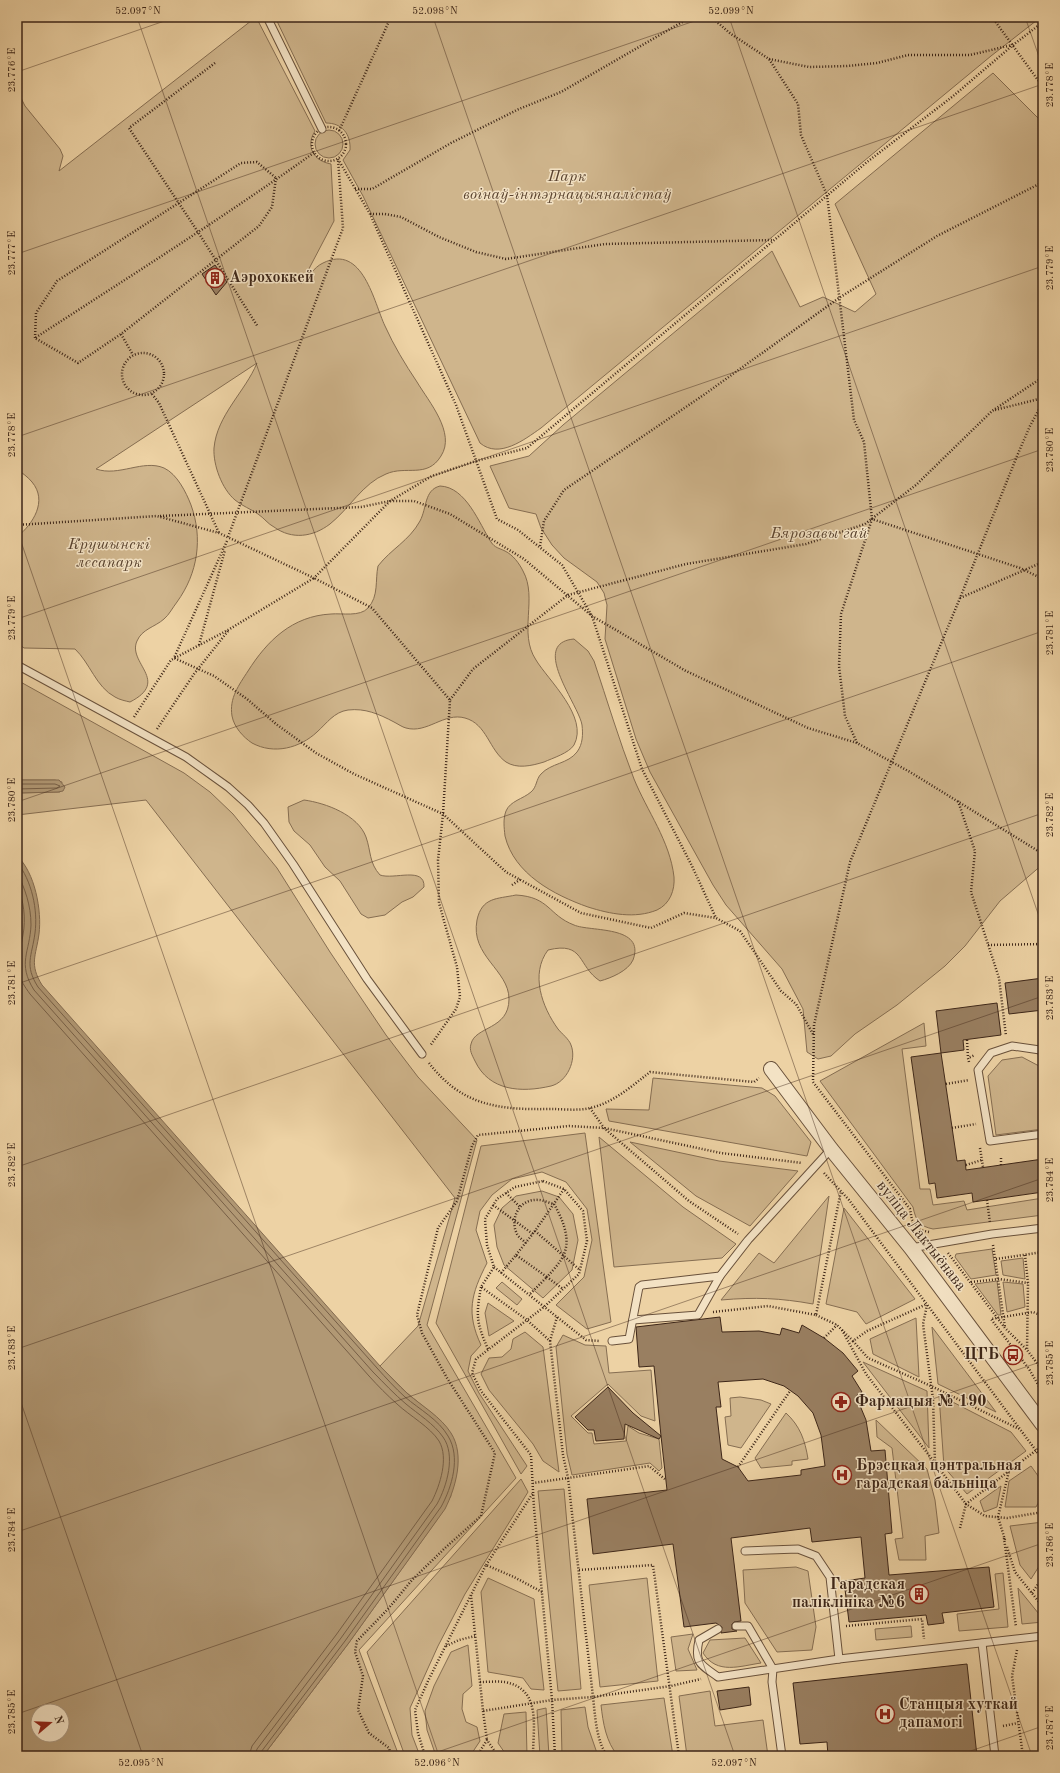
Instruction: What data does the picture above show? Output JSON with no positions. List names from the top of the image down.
{
  "streets": {
    "street": ["вуліца Лактыёнава"]
  },
  "parks": ["Парк воінаў-інтэрнацыяналістаў", "Бярозавы гай", "Крушынскі лесапарк"],
  "places": {
    "building": ["Аэрохоккей", "Гарадская паліклініка №6"],
    "bus stop": ["ЦГБ"],
    "pharmacy": ["Фармацыя № 190"],
    "hospital": ["Брэсцкая цэнтральная гарадская бальніца", "Станцыя хуткай дапамогі"]
  },
  "north": "right",
  "coordinates": [
    "52.097°N",
    "52.098°N",
    "52.099°N",
    "23.776°E",
    "23.778°E",
    "23.777°E",
    "23.779°E",
    "23.780°E",
    "23.781°E",
    "23.782°E",
    "23.783°E",
    "23.784°E",
    "23.785°E",
    "23.786°E",
    "23.787°E",
    "52.095°N",
    "52.096°N"
  ]
}
